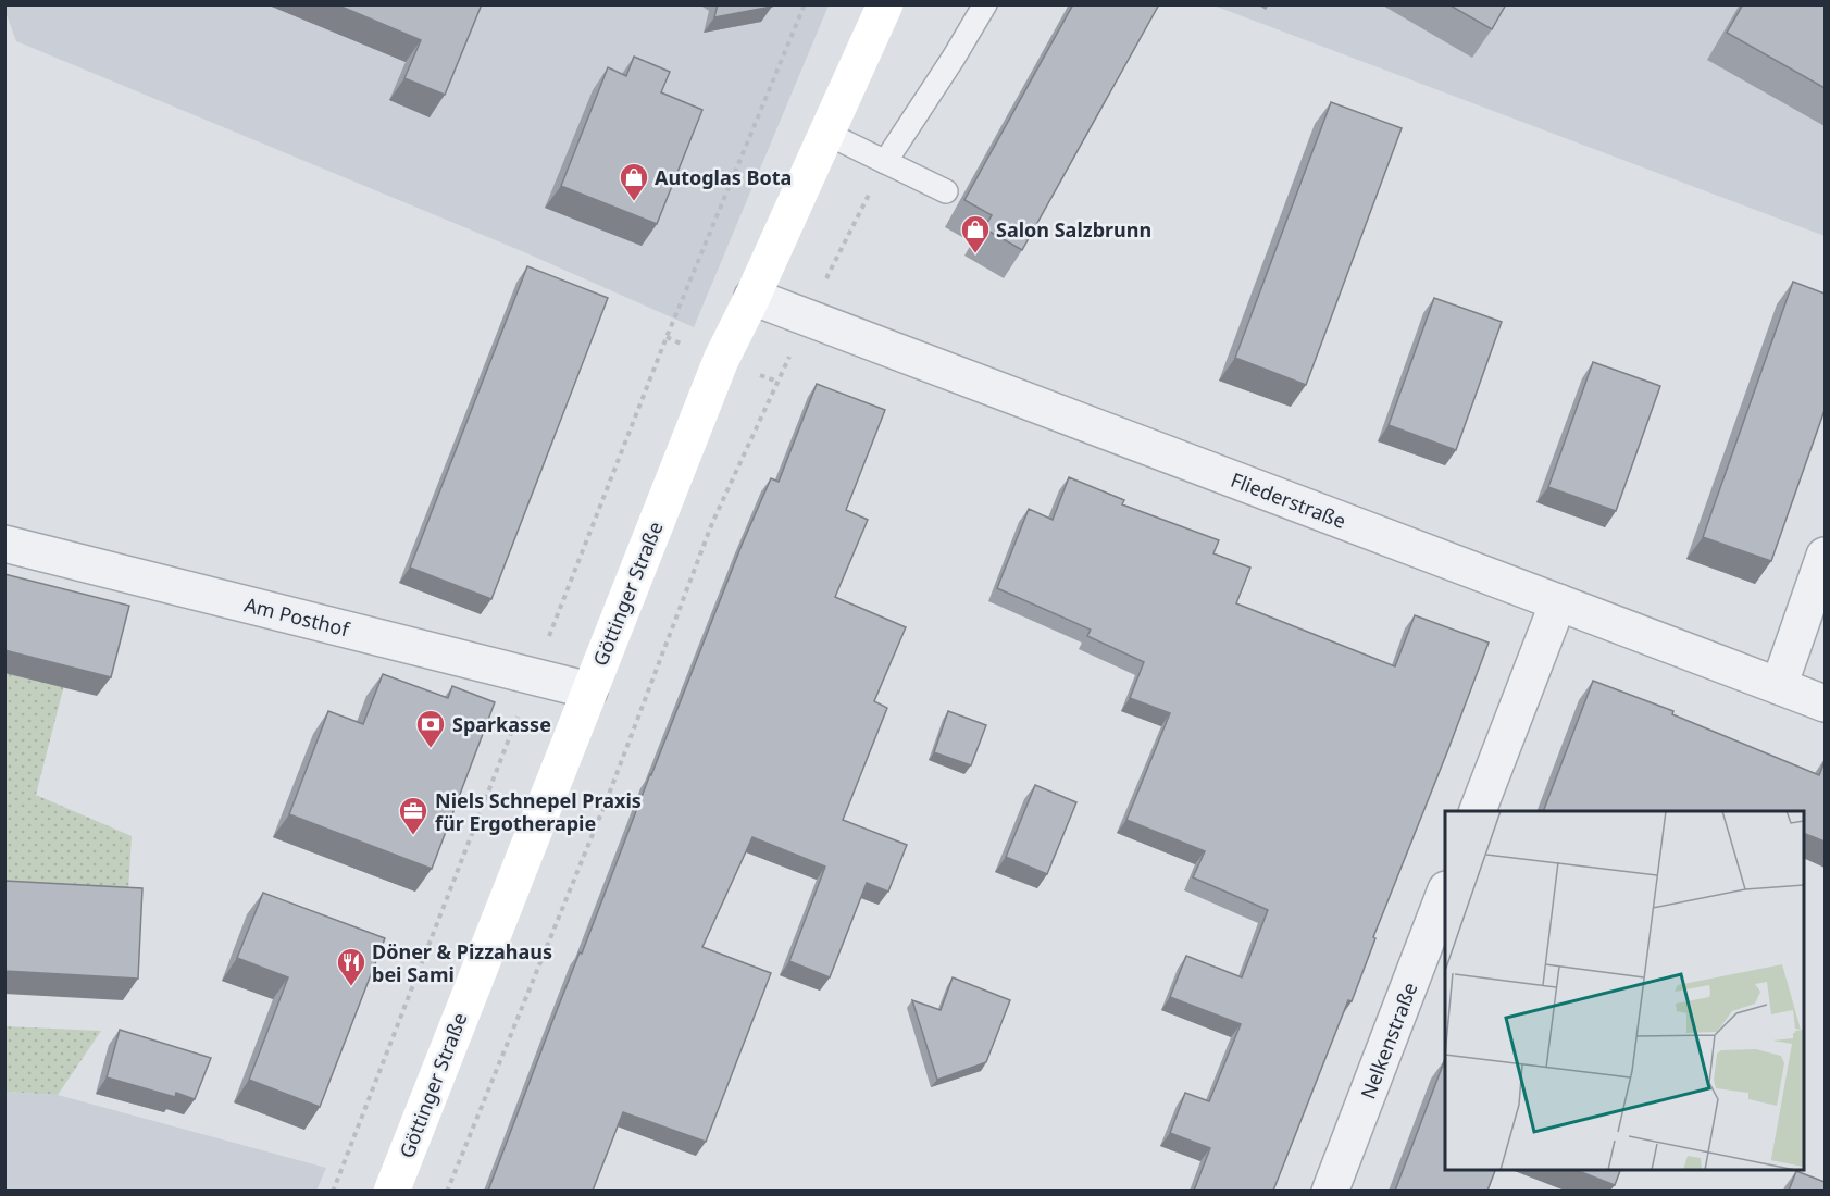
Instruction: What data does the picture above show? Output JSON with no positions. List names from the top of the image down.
{
  "streets": {
    "main road": ["Göttinger Straße"],
    "street": ["Fliederstraße", "Am Posthof", "Nelkenstraße"]
  },
  "crossings": [
    ["Fliederstraße", "Göttinger Straße"],
    ["Göttinger Straße", "Am Posthof"]
  ],
  "places": {
    "shop": ["Autoglas Bota", "Salon Salzbrunn"],
    "bank": ["Sparkasse"],
    "office": ["Niels Schnepel Praxis für Ergotherapie"],
    "restaurant": ["Döner & Pizzahaus bei Sami"]
  }
}
